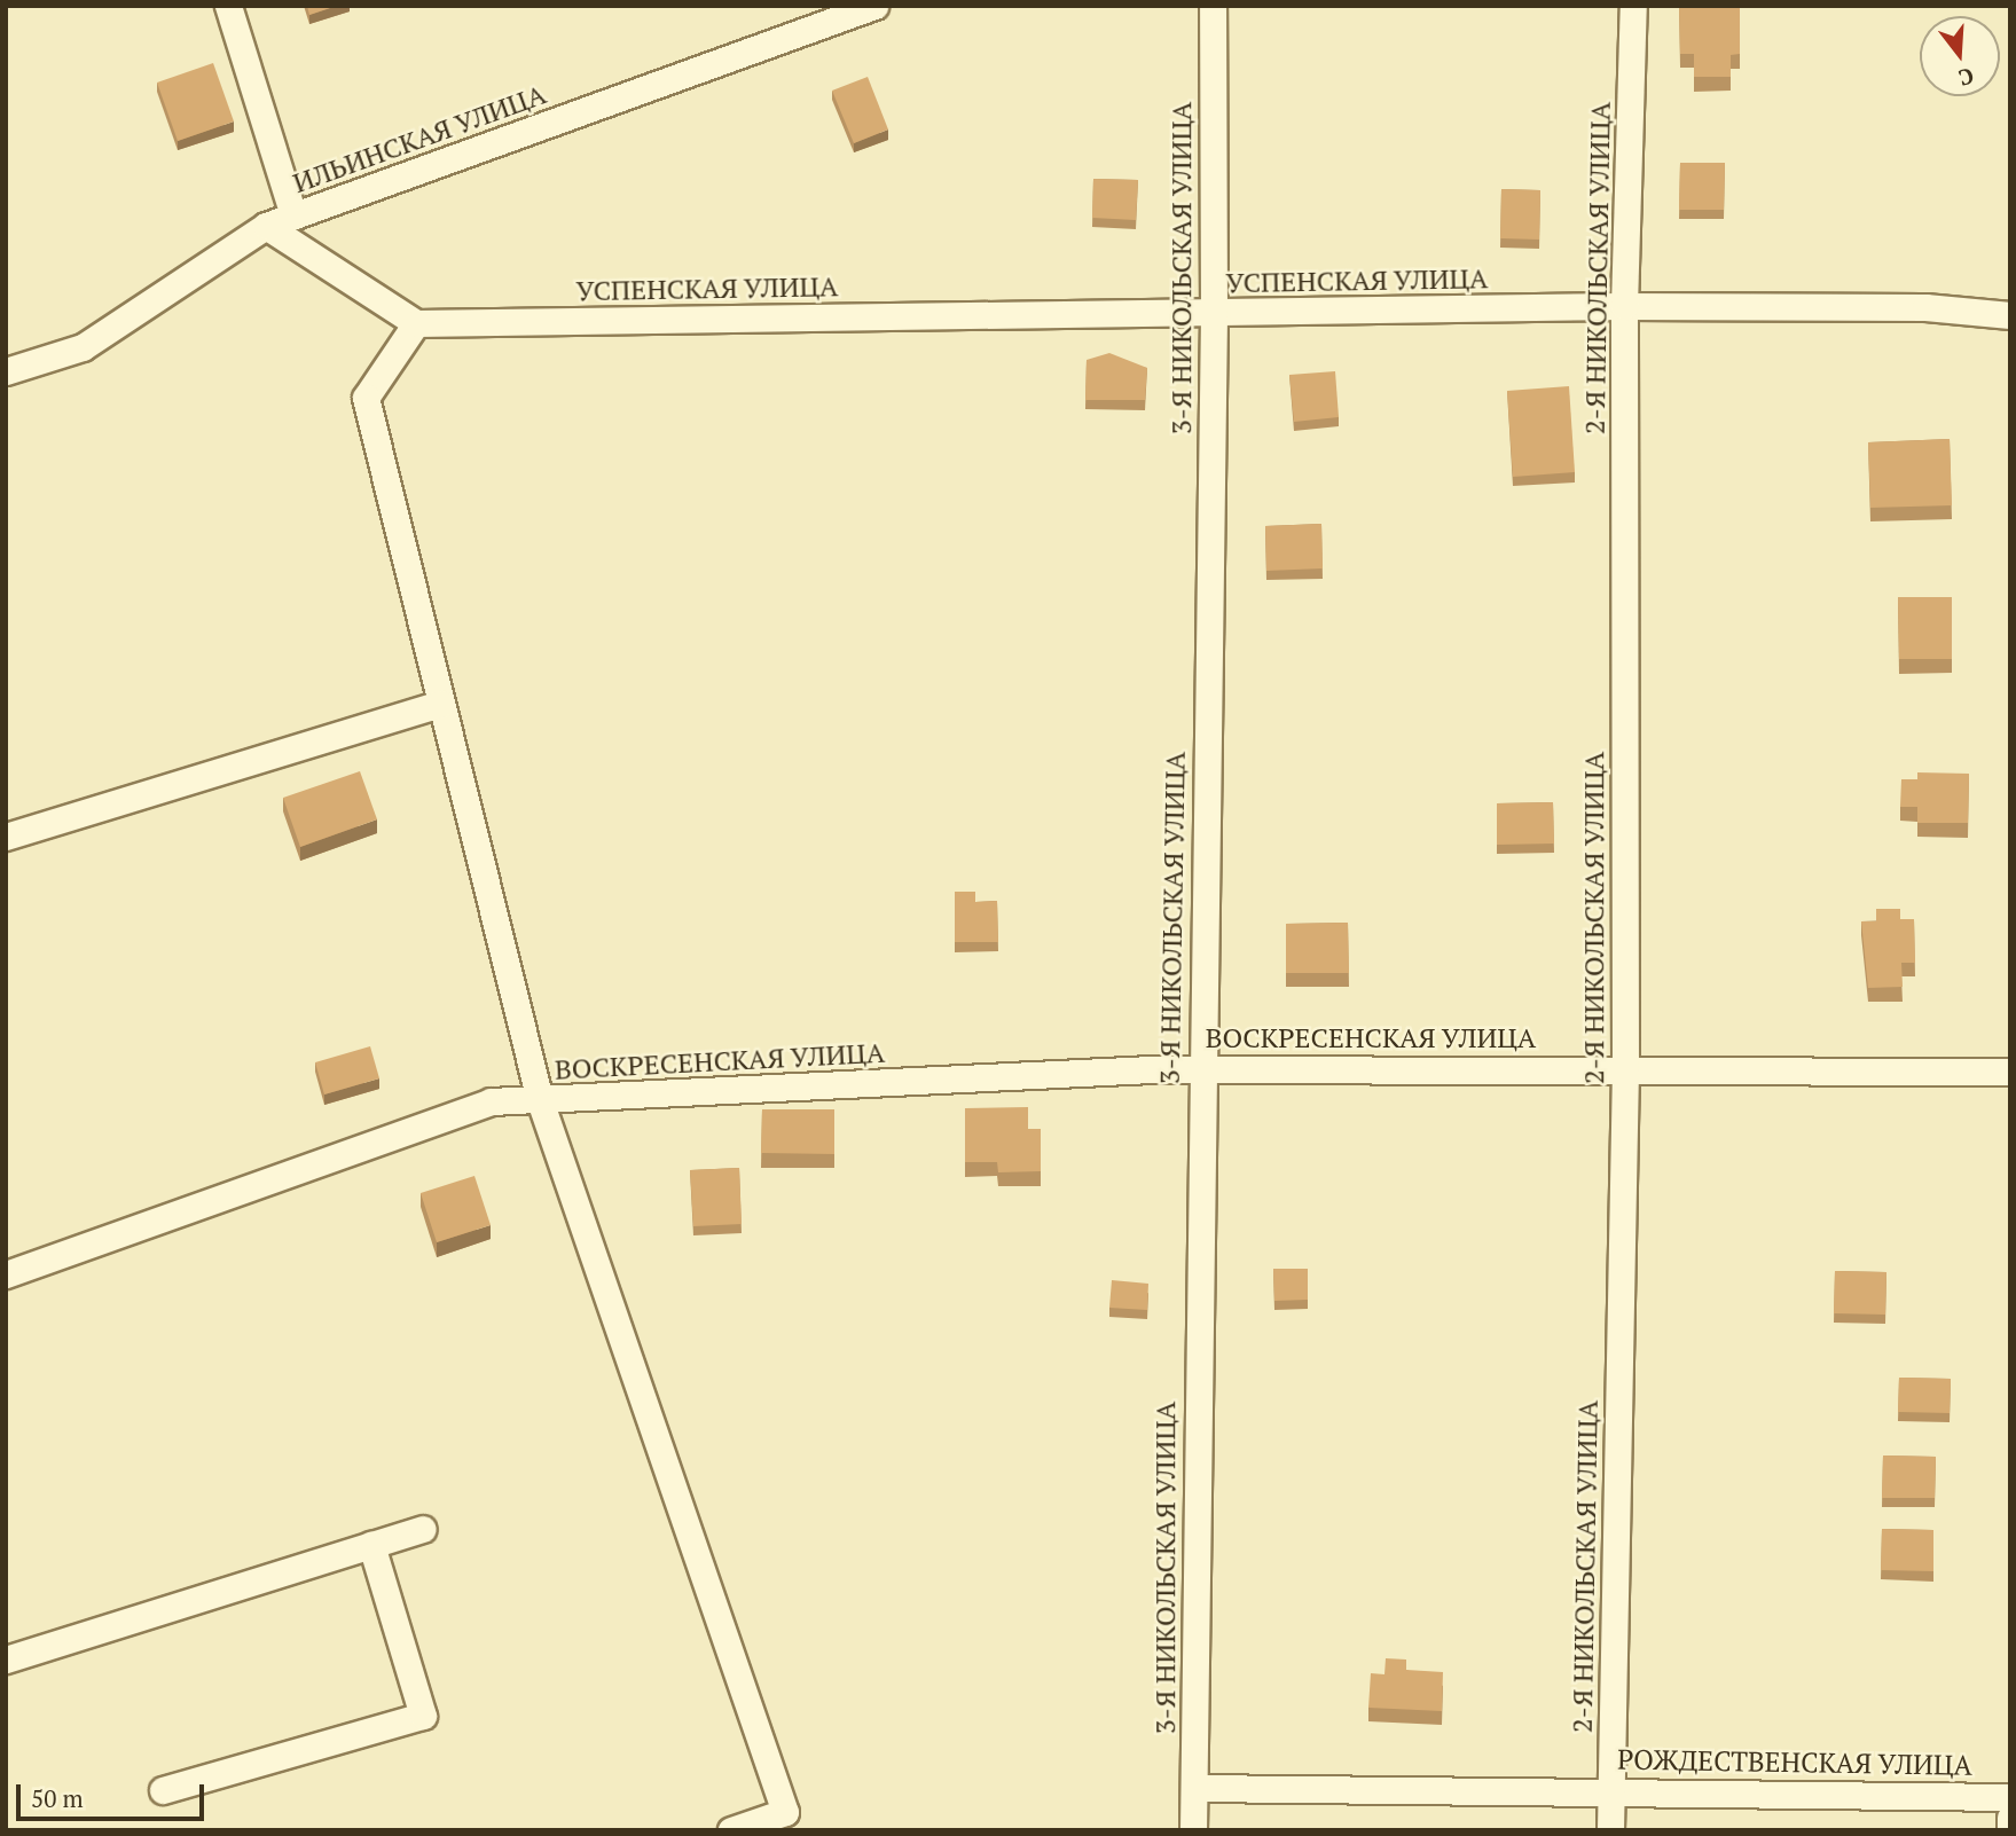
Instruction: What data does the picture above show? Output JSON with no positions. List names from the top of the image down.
{
  "streets": {
    "street": [
      "ИЛЬИНСКАЯ УЛИЦА",
      "3-Я НИКОЛЬСКАЯ УЛИЦА",
      "2-Я НИКОЛЬСКАЯ УЛИЦА",
      "УСПЕНСКАЯ УЛИЦА",
      "ВОСКРЕСЕНСКАЯ УЛИЦА",
      "РОЖДЕСТВЕНСКАЯ УЛИЦА"
    ]
  },
  "crossings": [
    ["3-Я НИКОЛЬСКАЯ УЛИЦА", "УСПЕНСКАЯ УЛИЦА"],
    ["3-Я НИКОЛЬСКАЯ УЛИЦА", "ВОСКРЕСЕНСКАЯ УЛИЦА"],
    ["3-Я НИКОЛЬСКАЯ УЛИЦА", "РОЖДЕСТВЕНСКАЯ УЛИЦА"],
    ["2-Я НИКОЛЬСКАЯ УЛИЦА", "УСПЕНСКАЯ УЛИЦА"],
    ["2-Я НИКОЛЬСКАЯ УЛИЦА", "ВОСКРЕСЕНСКАЯ УЛИЦА"],
    ["2-Я НИКОЛЬСКАЯ УЛИЦА", "РОЖДЕСТВЕНСКАЯ УЛИЦА"]
  ],
  "scale_bar": "50 m",
  "north": "bottom"
}
